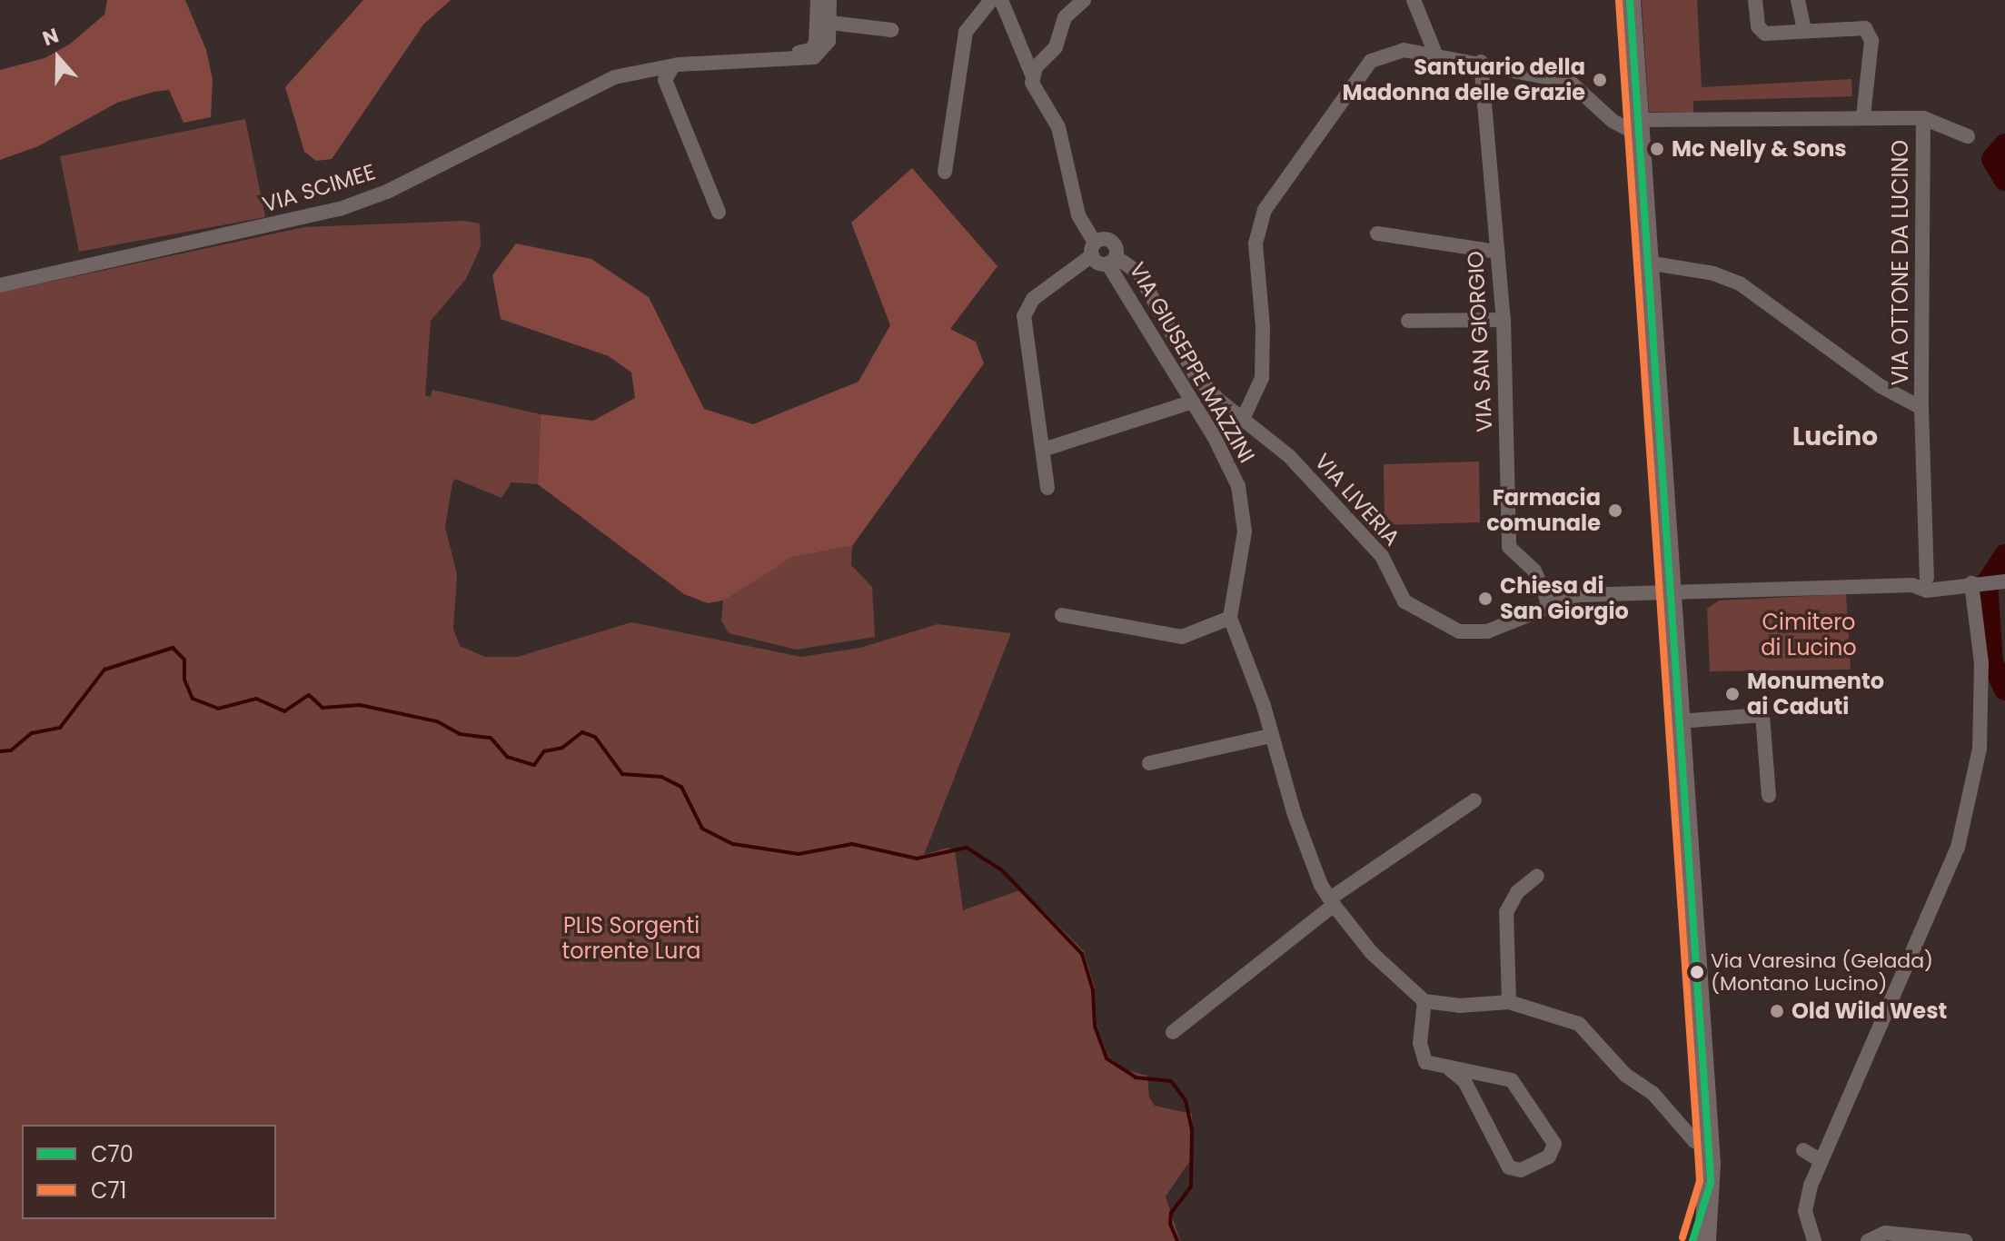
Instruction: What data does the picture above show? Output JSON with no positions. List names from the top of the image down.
{
  "streets": {
    "street": [
      "VIA SCIMEE",
      "VIA OTTONE DA LUCINO",
      "VIA SAN GIORGIO",
      "VIA GIUSEPPE MAZZINI",
      "VIA LIVERIA"
    ]
  },
  "crossings": [
    ["VIA SAN GIORGIO", "VIA LIVERIA"],
    ["VIA GIUSEPPE MAZZINI", "VIA LIVERIA"]
  ],
  "districts": ["Lucino"],
  "parks": ["Cimitero di Lucino", "PLIS Sorgenti torrente Lura"],
  "places": [
    "Santuario della Madonna delle Grazie",
    "Mc Nelly & Sons",
    "Farmacia comunale",
    "Chiesa di San Giorgio",
    "Monumento ai Caduti",
    "Via Varesina (Gelada) (Montano Lucino)",
    "Old Wild West"
  ],
  "lines": ["transit line C70", "transit line C71"],
  "legend": ["C70", "C71"],
  "north": "top"
}
